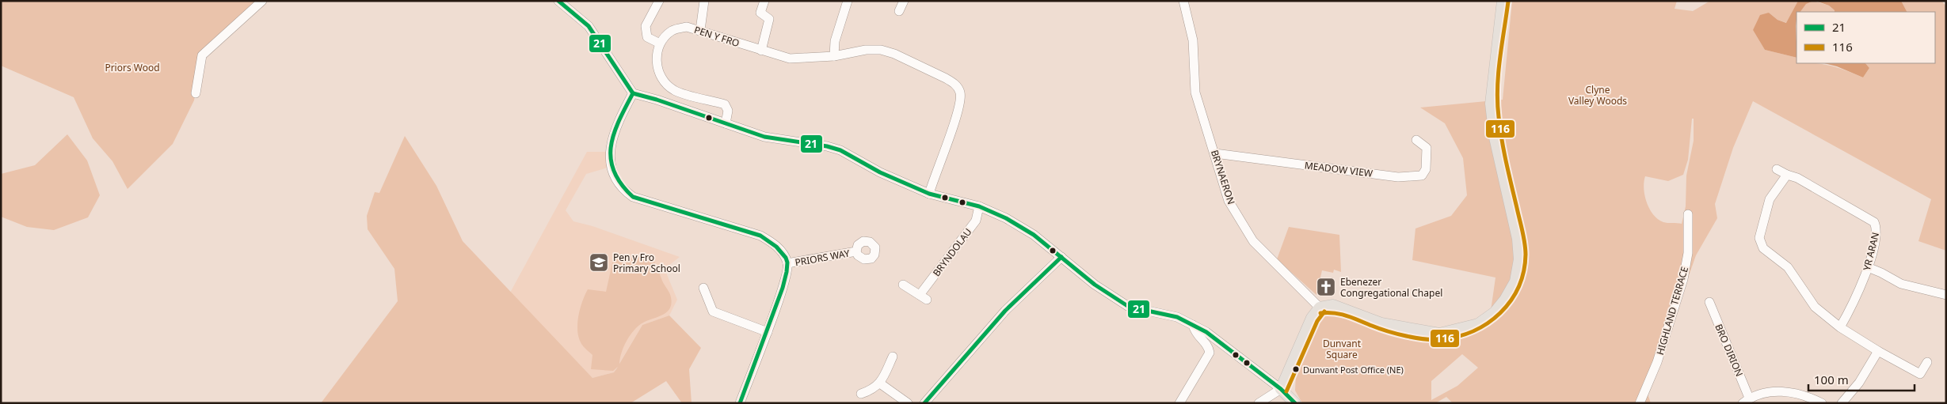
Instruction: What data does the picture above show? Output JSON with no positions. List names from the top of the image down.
{
  "streets": {
    "street": [
      "PEN Y FRO",
      "MEADOW VIEW",
      "BRYNAERON",
      "YR ARAN",
      "BRYNDOLAU",
      "PRIORS WAY",
      "HIGHLAND TERRACE",
      "BRO DIRION"
    ]
  },
  "crossings": [
    ["MEADOW VIEW", "BRYNAERON"]
  ],
  "parks": ["Priors Wood", "Clyne Valley Woods", "Dunvant Square"],
  "places": {
    "school or university": ["Pen y Fro Primary School"],
    "church": ["Ebenezer Congregational Chapel"],
    "other": ["Dunvant Post Office (NE)"]
  },
  "lines": ["transit line 21", "transit line 116"],
  "legend": ["21", "116"],
  "scale_bar": "100 m"
}
